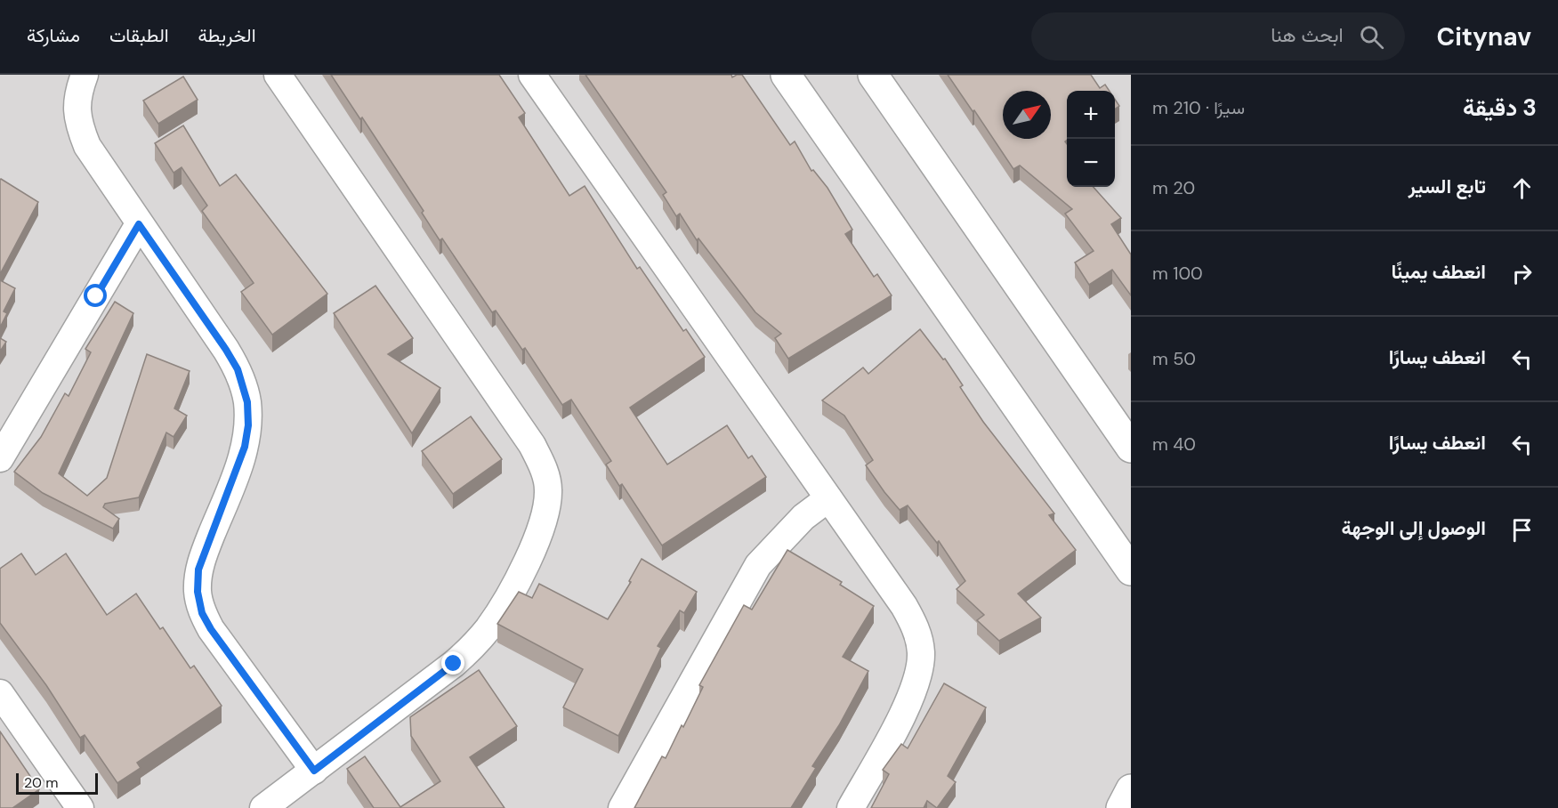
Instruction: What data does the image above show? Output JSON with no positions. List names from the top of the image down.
{
  "scale_bar": "20 m",
  "north": "top right",
  "page": {
    "header": "Citynav",
    "search": "ابحث هنا",
    "nav": ["الخريطة", "الطبقات", "مشاركة"],
    "heading": ["3 دقيقة", "سيرًا · 210 m"],
    "map_buttons": ["+", "−"],
    "list": [
      ["تابع السير", "20 m"],
      ["انعطف يمينًا", "100 m"],
      ["انعطف يسارًا", "50 m"],
      ["انعطف يسارًا", "40 m"],
      "الوصول إلى الوجهة"
    ],
    "scale": "20 m"
  }
}
